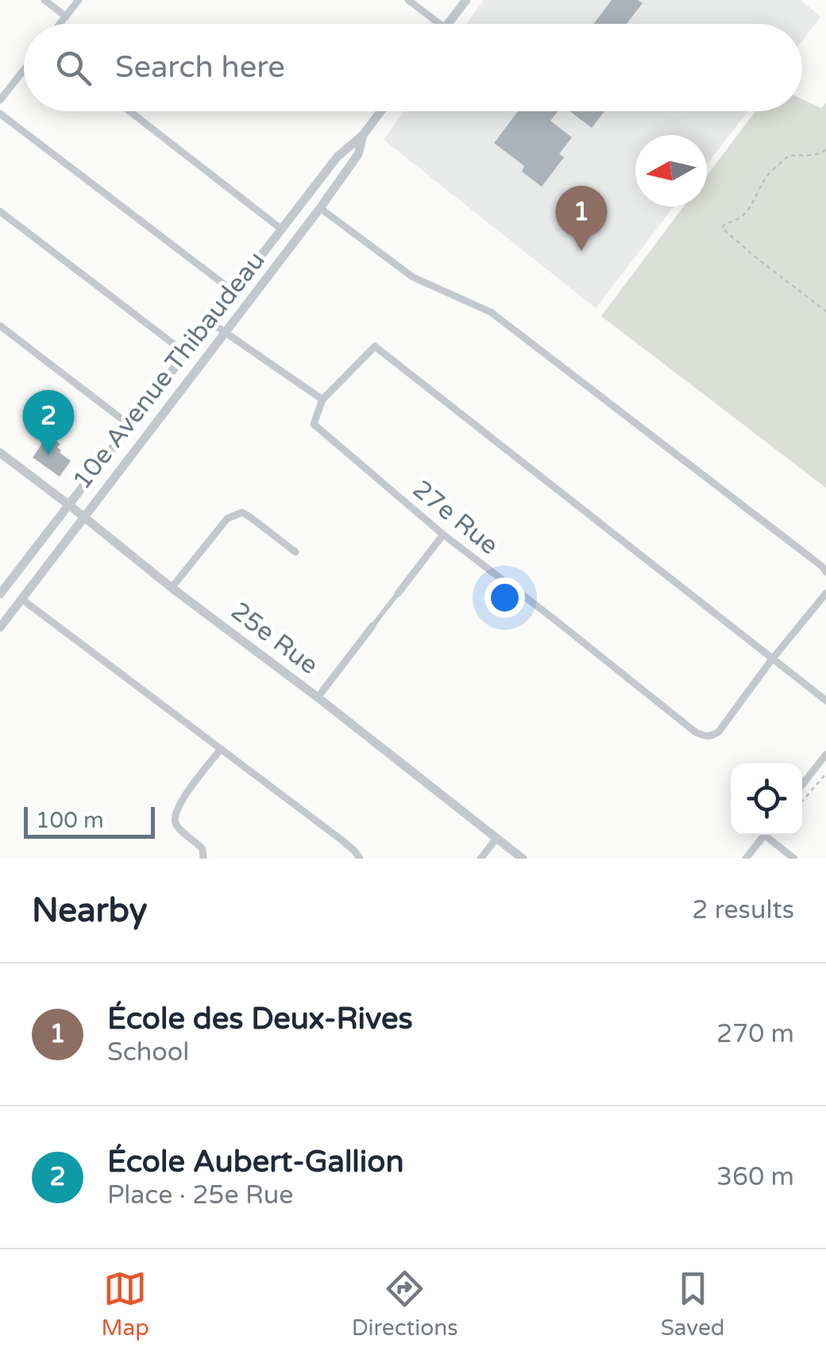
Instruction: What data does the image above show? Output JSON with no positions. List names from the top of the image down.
{
  "streets": {
    "street": ["10e Avenue Thibaudeau", "27e Rue", "25e Rue"]
  },
  "crossings": [
    ["10e Avenue Thibaudeau", "25e Rue"]
  ],
  "scale_bar": "100 m",
  "north": "left",
  "page": {
    "search": "Search here",
    "pins": ["1", "2"],
    "scale": "100 m",
    "heading": ["Nearby", "2 results"],
    "list": [
      {
        "mark": "1",
        "name": "École des Deux-Rives",
        "note": "School",
        "value": "270 m"
      },
      {
        "mark": "2",
        "name": "École Aubert-Gallion",
        "note": "Place · 25e Rue",
        "value": "360 m"
      }
    ],
    "nav": ["Map", "Directions", "Saved"]
  }
}
